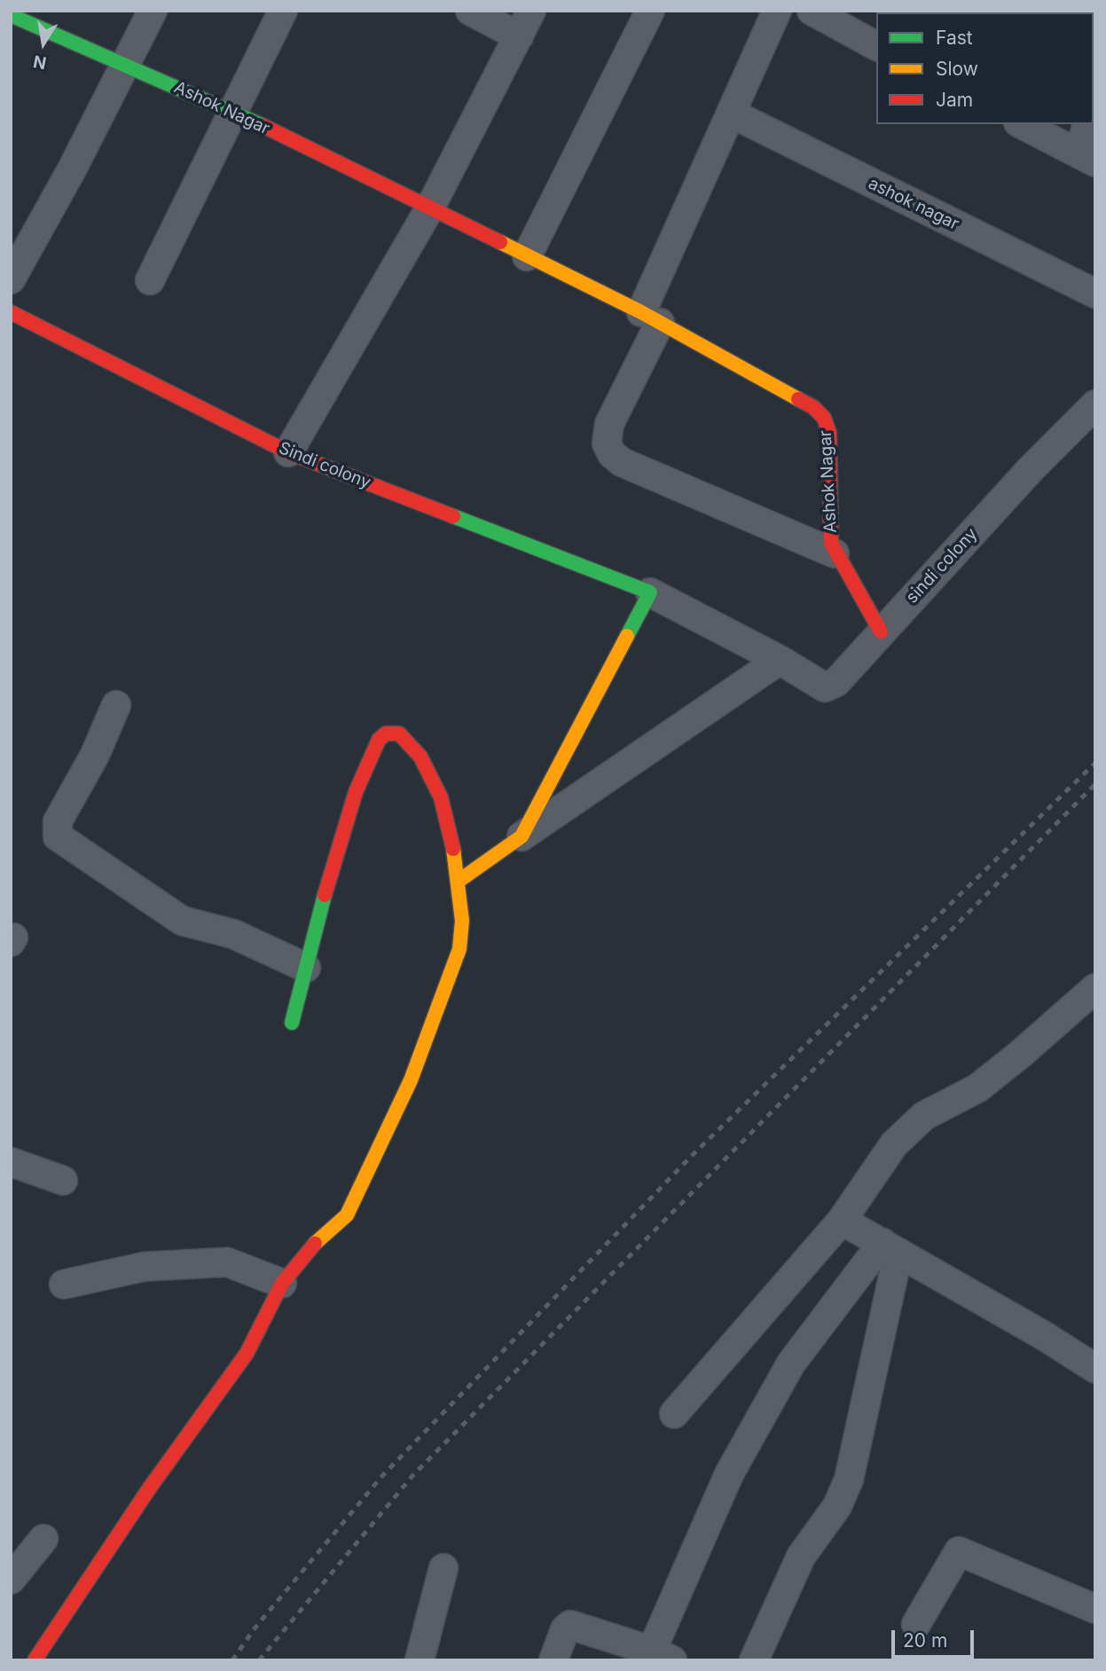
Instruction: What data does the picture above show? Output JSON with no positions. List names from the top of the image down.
{
  "streets": {
    "street": [
      "Ashok Nagar",
      "ashok nagar",
      "Sindi colony",
      "sindi colony"
    ]
  },
  "crossings": [
    ["Ashok Nagar", "sindi colony"],
    ["Sindi colony", "sindi colony"]
  ],
  "legend": ["Fast", "Slow", "Jam"],
  "scale_bar": "20 m",
  "north": "bottom"
}
